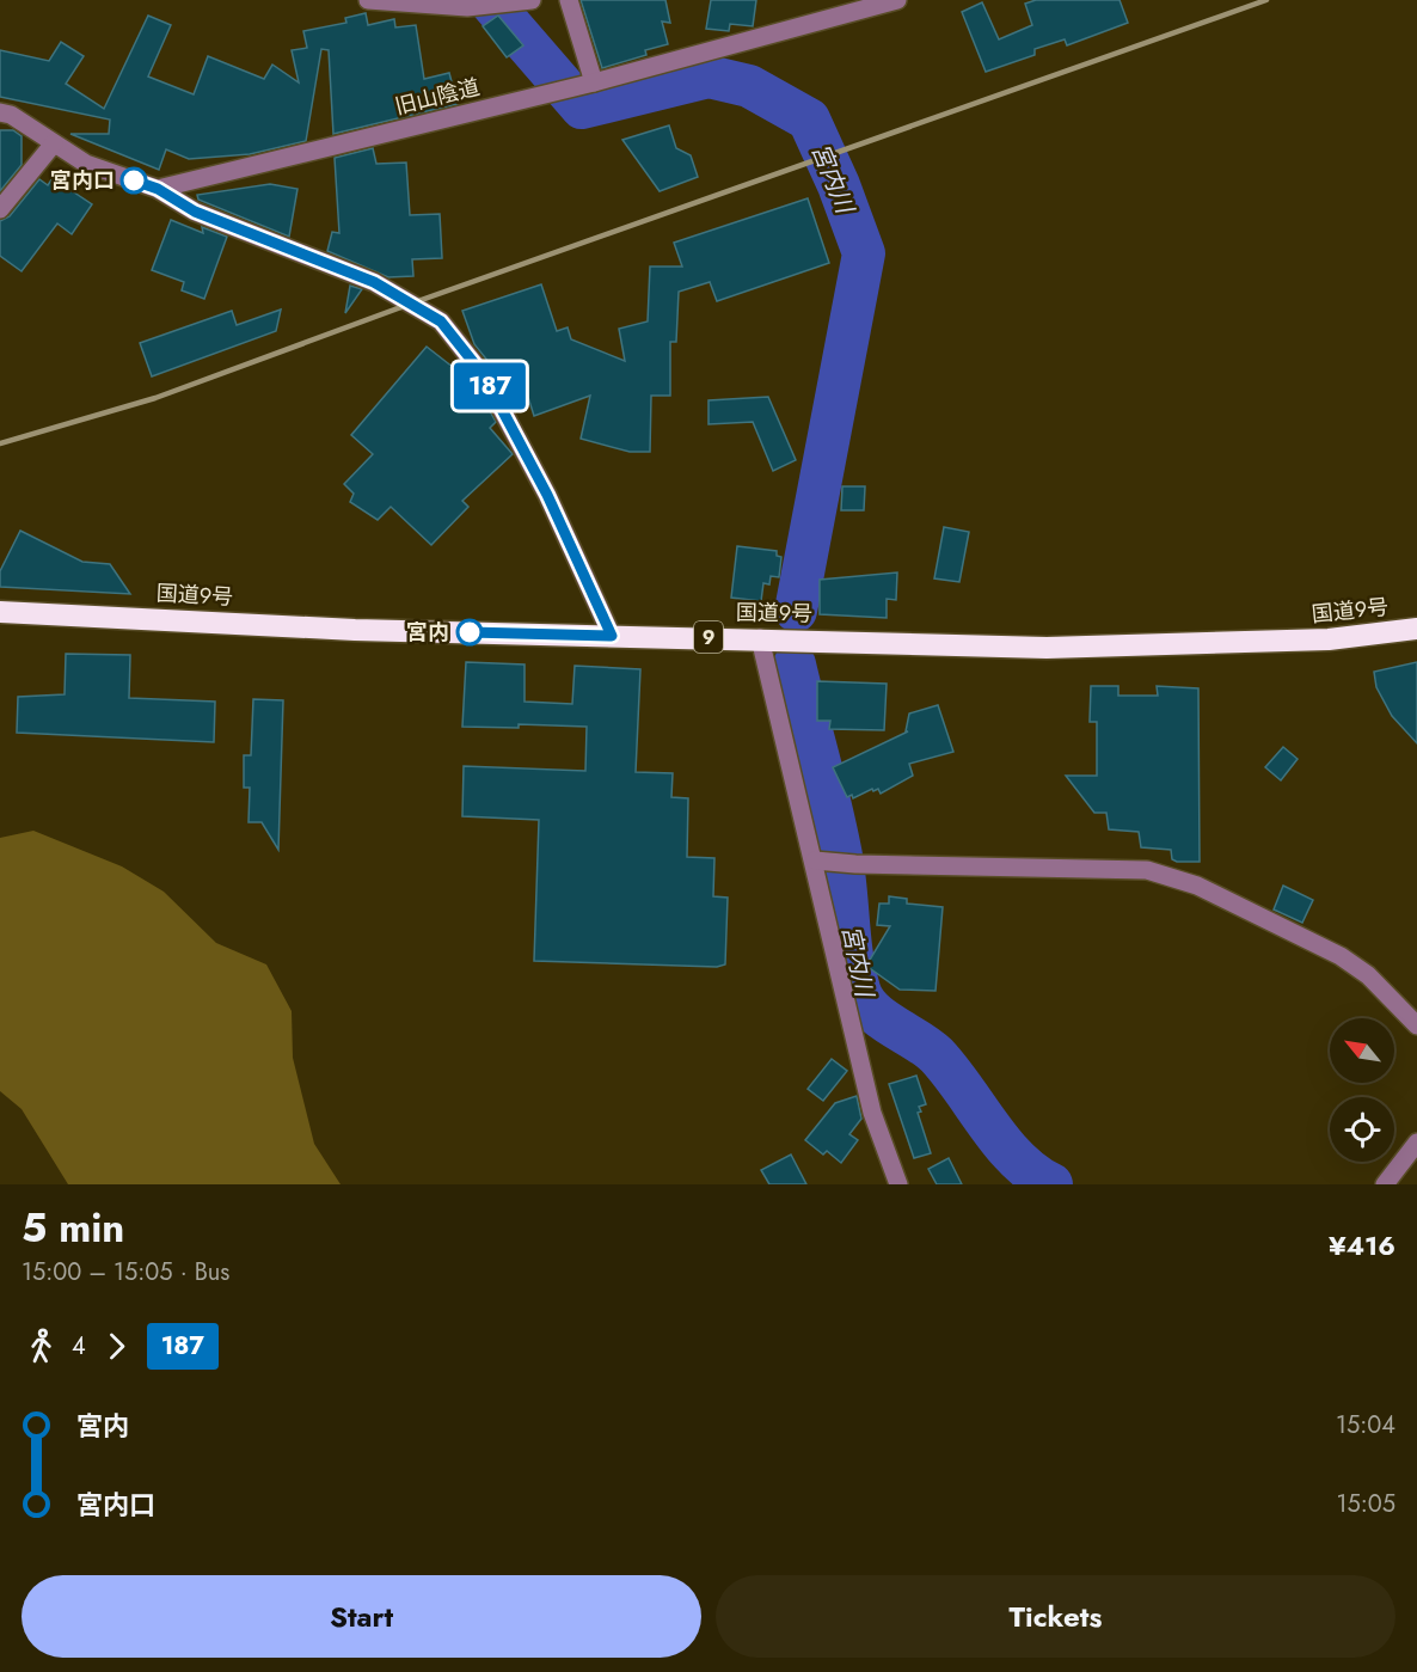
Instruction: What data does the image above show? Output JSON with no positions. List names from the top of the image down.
{
  "streets": {
    "highway": ["国道9号", "9"],
    "street": ["旧山陰道"]
  },
  "water": ["宮内川"],
  "places": ["宮内口", "宮内"],
  "lines": ["bus line 187"],
  "north": "top left",
  "page": {
    "on_map": "187",
    "heading": ["5 min", "15:00 – 15:05 · Bus", "¥416"],
    "legs": ["4", "187"],
    "list": [
      {
        "name": "宮内",
        "value": "15:04"
      },
      {
        "name": "宮内口",
        "value": "15:05"
      }
    ],
    "buttons": ["Start", "Tickets"]
  }
}
